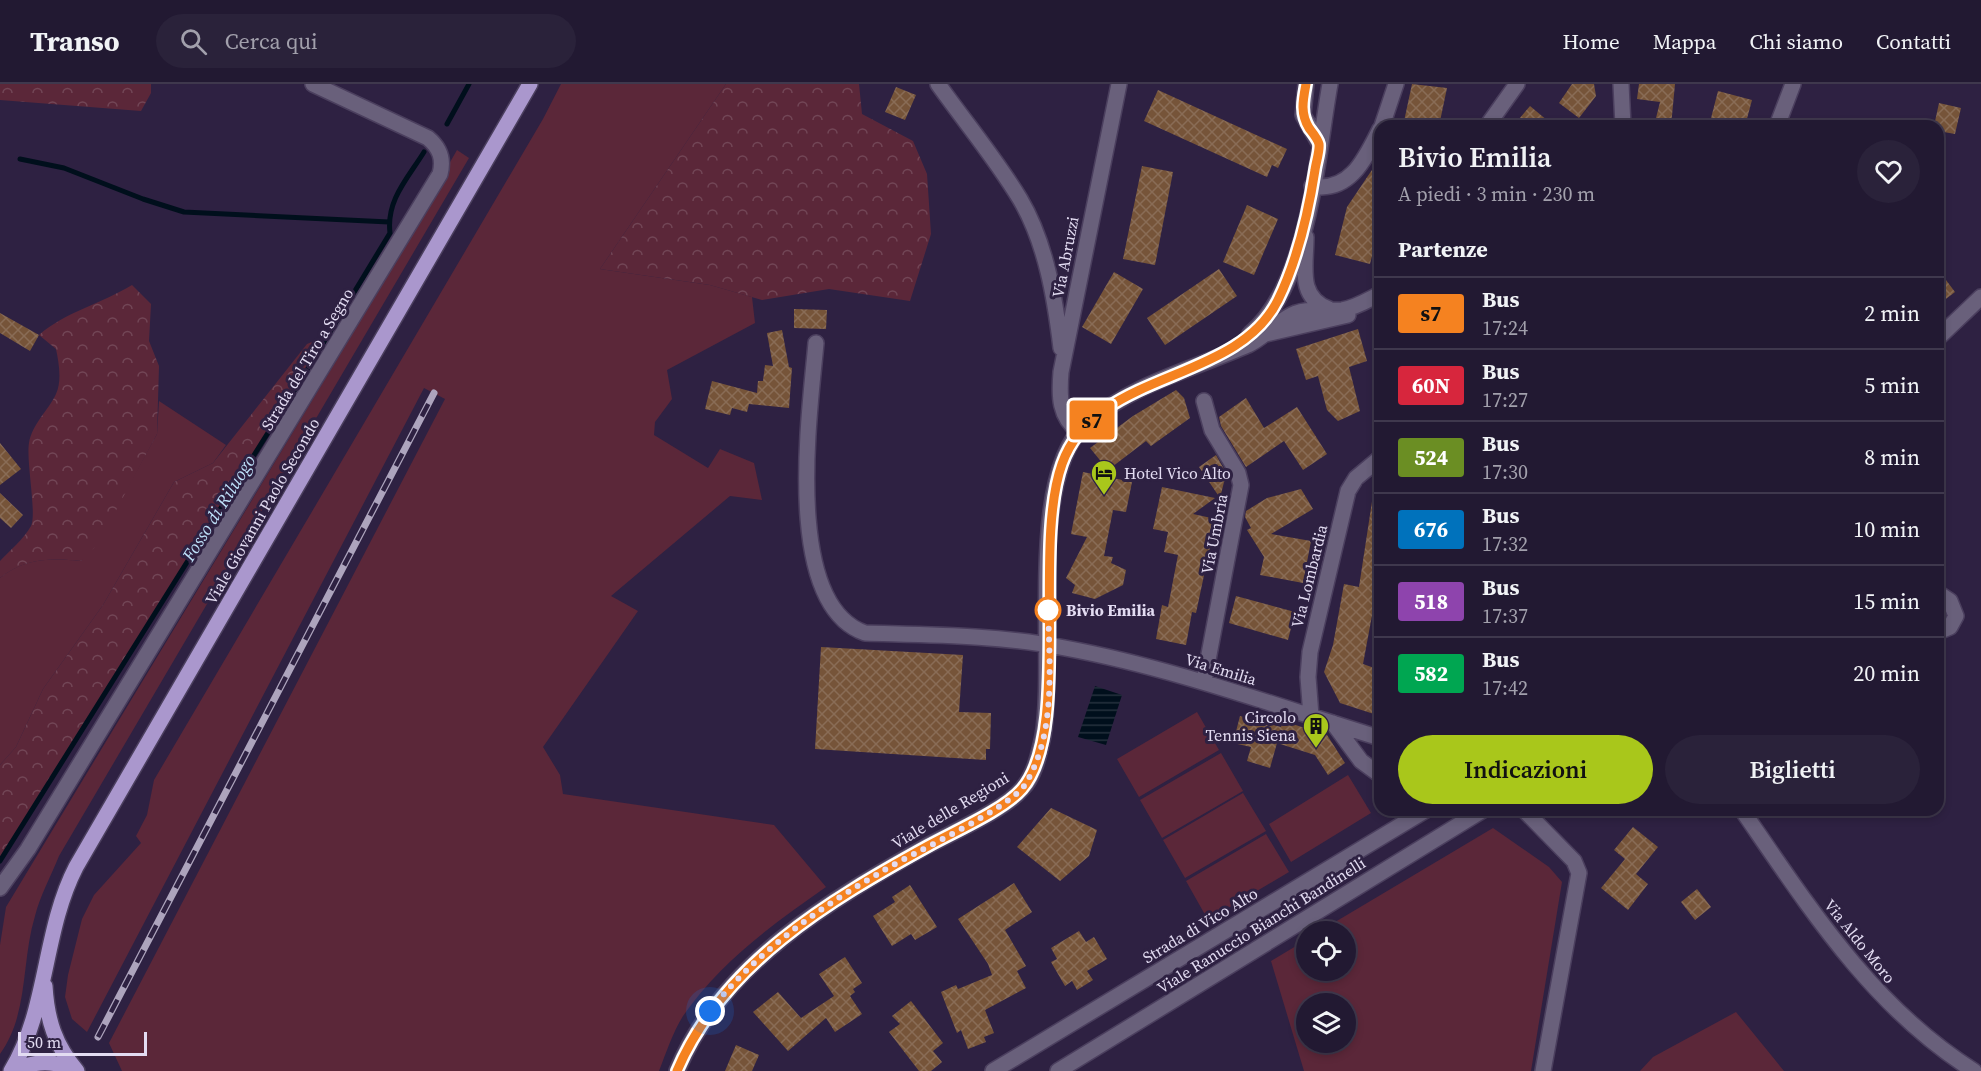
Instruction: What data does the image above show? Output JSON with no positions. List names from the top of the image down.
{
  "streets": {
    "main road": ["Viale Giovanni Paolo Secondo"],
    "street": [
      "Via Abruzzi",
      "Strada del Tiro a Segno",
      "Via Umbria",
      "Via Lombardia",
      "Via Emilia",
      "Viale delle Regioni",
      "Strada di Vico Alto",
      "Viale Ranuccio Bianchi Bandinelli",
      "Via Aldo Moro"
    ]
  },
  "crossings": [
    ["Via Abruzzi", "Viale delle Regioni"],
    ["Via Umbria", "Via Emilia"],
    ["Via Lombardia", "Via Emilia"],
    ["Via Emilia", "Viale delle Regioni"]
  ],
  "water": ["Fosso di Riluogo"],
  "places": {
    "hotel": ["Hotel Vico Alto"],
    "other": ["Bivio Emilia"],
    "building": ["Circolo Tennis Siena"]
  },
  "lines": ["bus line s7"],
  "scale_bar": "50 m",
  "page": {
    "header": "Transo",
    "search": "Cerca qui",
    "nav": [
      "Home",
      "Mappa",
      "Chi siamo",
      "Contatti"
    ],
    "on_map": "s7",
    "heading": [
      ["Bivio Emilia", "A piedi · 3 min · 230 m"],
      "Partenze"
    ],
    "list": [
      {
        "mark": "s7",
        "name": "Bus",
        "note": "17:24",
        "value": "2 min"
      },
      {
        "mark": "60N",
        "name": "Bus",
        "note": "17:27",
        "value": "5 min"
      },
      {
        "mark": "524",
        "name": "Bus",
        "note": "17:30",
        "value": "8 min"
      },
      {
        "mark": "676",
        "name": "Bus",
        "note": "17:32",
        "value": "10 min"
      },
      {
        "mark": "518",
        "name": "Bus",
        "note": "17:37",
        "value": "15 min"
      },
      {
        "mark": "582",
        "name": "Bus",
        "note": "17:42",
        "value": "20 min"
      }
    ],
    "buttons": ["Indicazioni", "Biglietti"],
    "scale": "50 m"
  }
}
